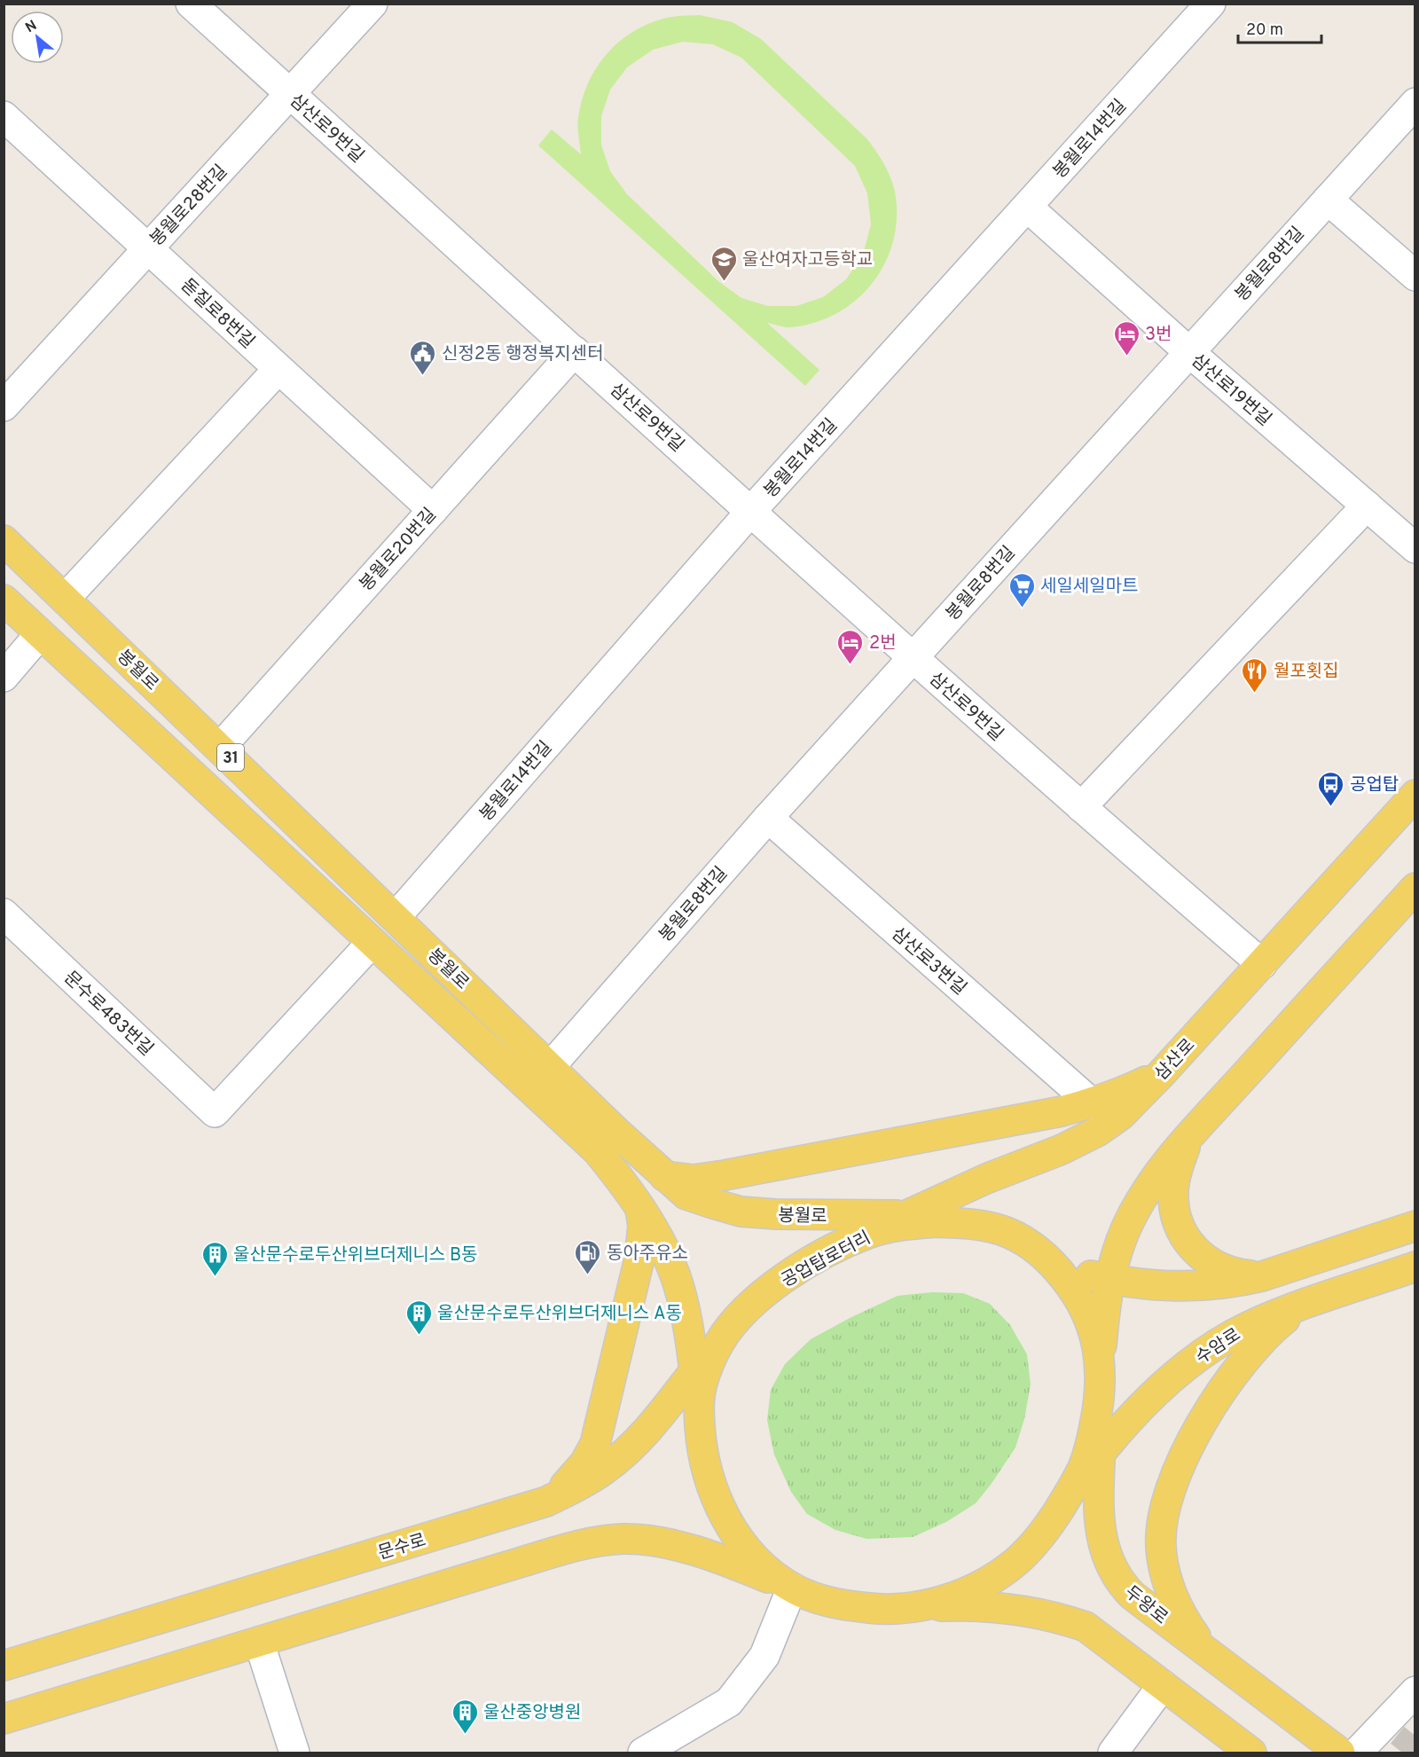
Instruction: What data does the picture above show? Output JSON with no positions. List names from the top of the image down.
{
  "streets": {
    "main road": [
      "봉월로",
      "31",
      "삼산로",
      "공업탑로터리",
      "수암로",
      "문수로",
      "두왕로"
    ],
    "street": [
      "삼산로9번길",
      "봉월로14번길",
      "봉월로28번길",
      "봉월로8번길",
      "돋질로8번길",
      "삼산로19번길",
      "봉월로20번길",
      "삼산로3번길",
      "문수로483번길"
    ]
  },
  "crossings": [
    ["삼산로9번길", "봉월로14번길"],
    ["삼산로9번길", "봉월로28번길"],
    ["삼산로9번길", "봉월로8번길"],
    ["삼산로9번길", "봉월로20번길"],
    ["삼산로9번길", "삼산로"],
    ["봉월로14번길", "삼산로19번길"],
    ["봉월로14번길", "봉월로"],
    ["봉월로28번길", "돋질로8번길"],
    ["봉월로8번길", "삼산로19번길"],
    ["봉월로8번길", "봉월로"],
    ["봉월로8번길", "삼산로3번길"],
    ["돋질로8번길", "봉월로20번길"],
    ["봉월로20번길", "봉월로"],
    ["봉월로", "삼산로"],
    ["봉월로", "공업탑로터리"],
    ["삼산로", "공업탑로터리"],
    ["공업탑로터리", "수암로"],
    ["공업탑로터리", "문수로"],
    ["공업탑로터리", "두왕로"],
    ["수암로", "두왕로"]
  ],
  "places": {
    "school or university": ["울산여자고등학교"],
    "hotel": ["3번", "2번"],
    "public building": ["신정2동 행정복지센터"],
    "supermarket": ["세일세일마트"],
    "restaurant": ["월포횟집"],
    "bus stop": ["공업탑"],
    "fuel station": ["동아주유소"],
    "building": ["울산문수로두산위브더제니스 B동", "울산문수로두산위브더제니스 A동", "울산중앙병원"]
  },
  "scale_bar": "20 m",
  "north": "top left"
}
